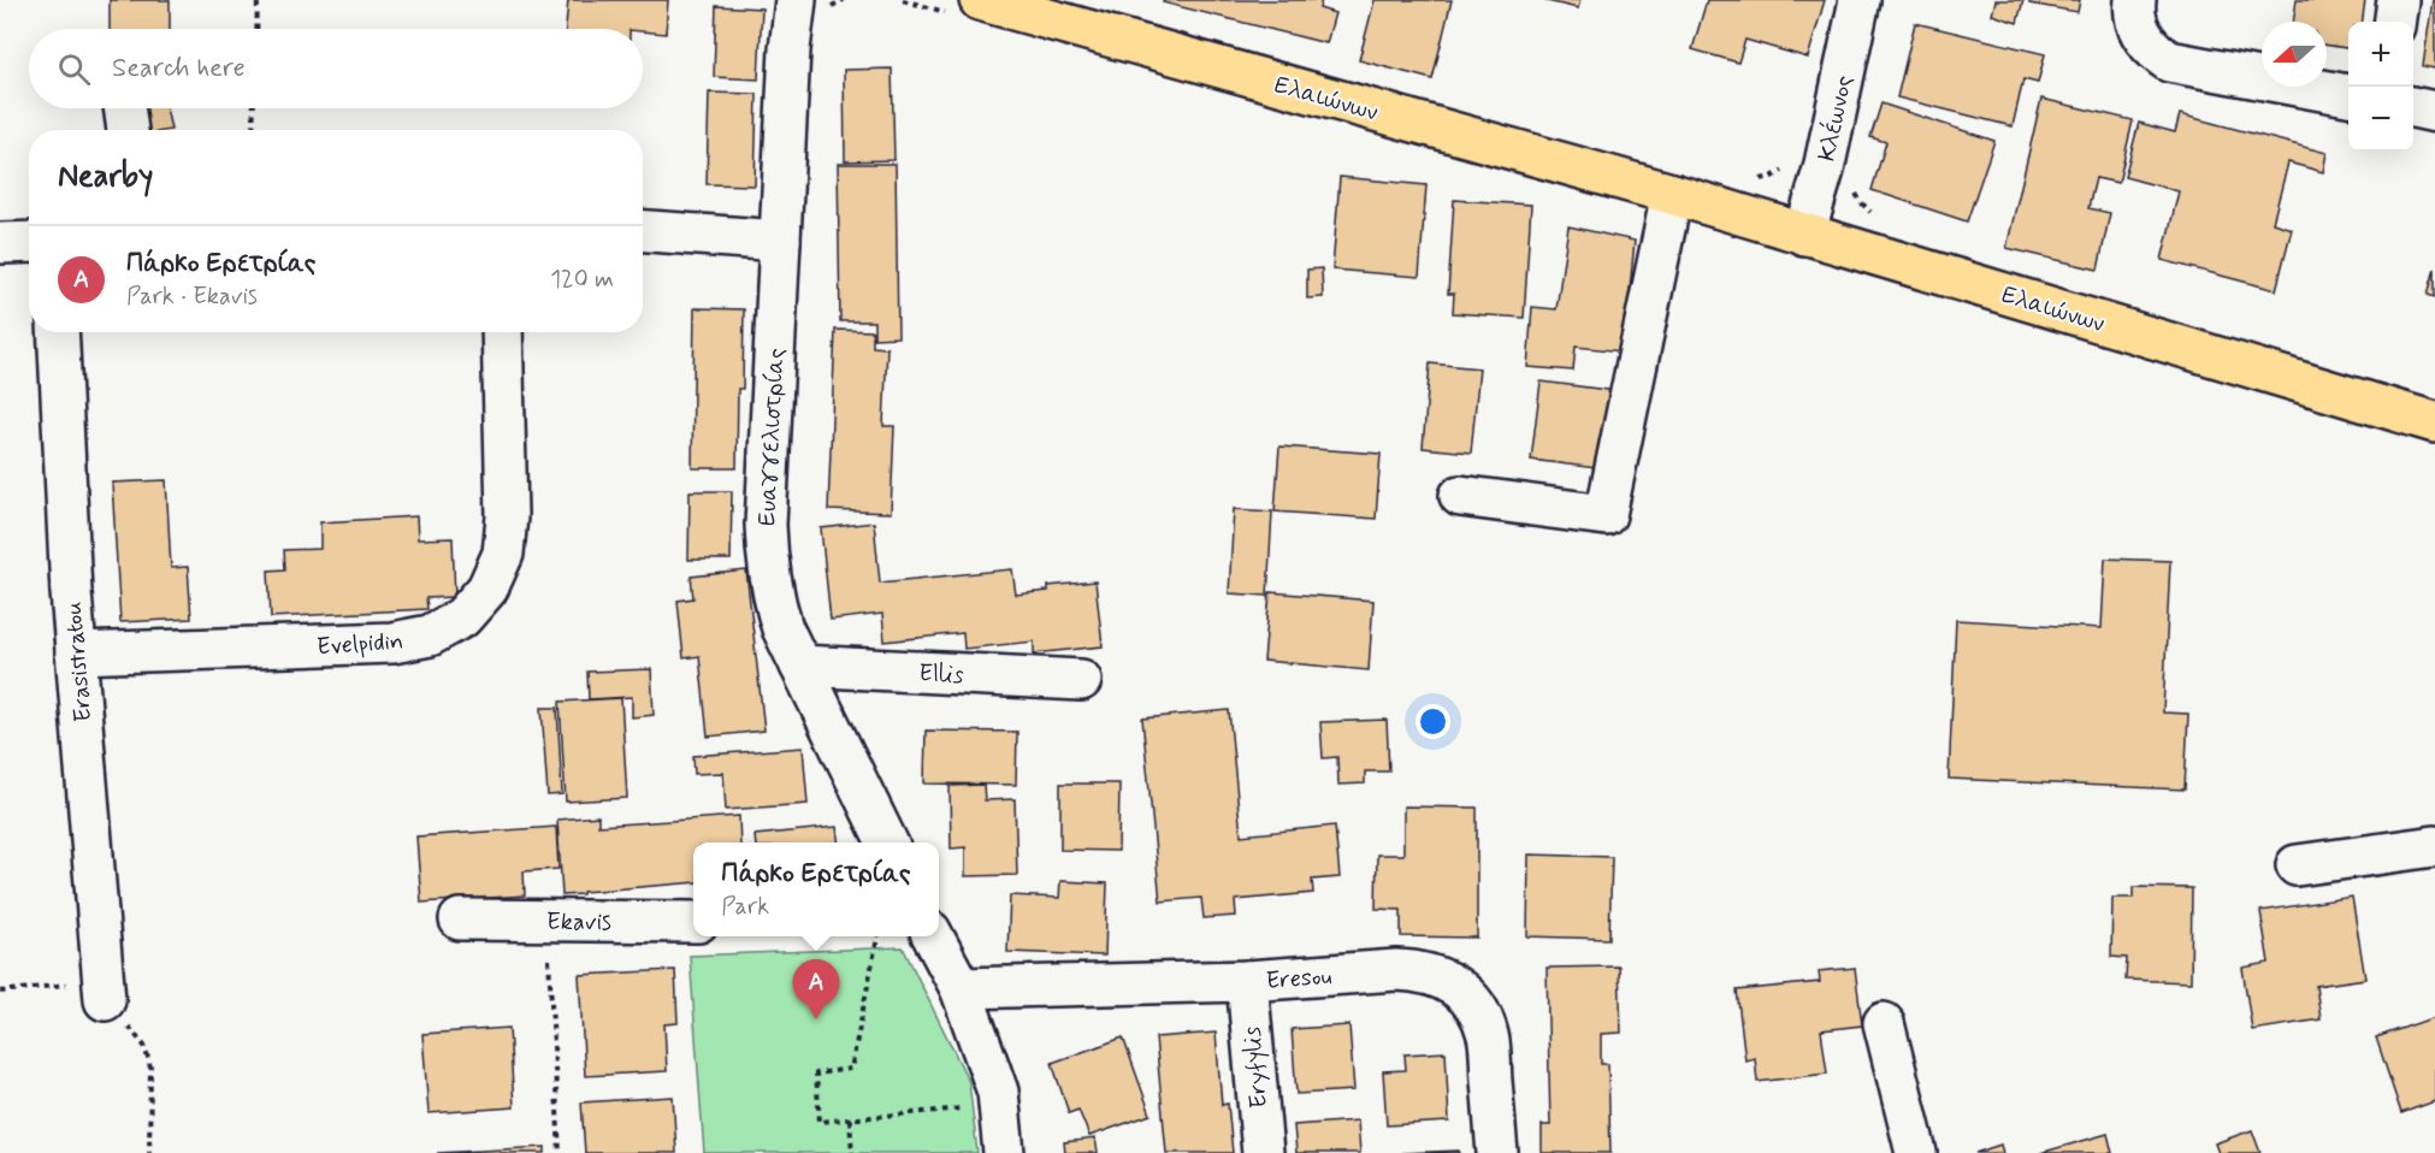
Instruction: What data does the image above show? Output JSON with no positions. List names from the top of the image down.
{
  "streets": {
    "main road": ["Ελαιώνων"],
    "street": [
      "Κλέωνος",
      "Ευαγγελιστρίας",
      "Evelpidin",
      "Erasistratou",
      "Ellis",
      "Ekavis",
      "Eresou",
      "Eryfylis"
    ]
  },
  "crossings": [
    ["Ελαιώνων", "Κλέωνος"],
    ["Ευαγγελιστρίας", "Ellis"],
    ["Evelpidin", "Erasistratou"],
    ["Eresou", "Eryfylis"]
  ],
  "north": "left",
  "page": {
    "map_buttons": ["+", "−"],
    "search": "Search here",
    "heading": "Nearby",
    "list": [
      {
        "mark": "A",
        "name": "Πάρκο Ερετρίας",
        "note": "Park · Ekavis",
        "value": "120 m"
      }
    ],
    "popup": ["Πάρκο Ερετρίας", "Park"],
    "pins": "A"
  }
}
